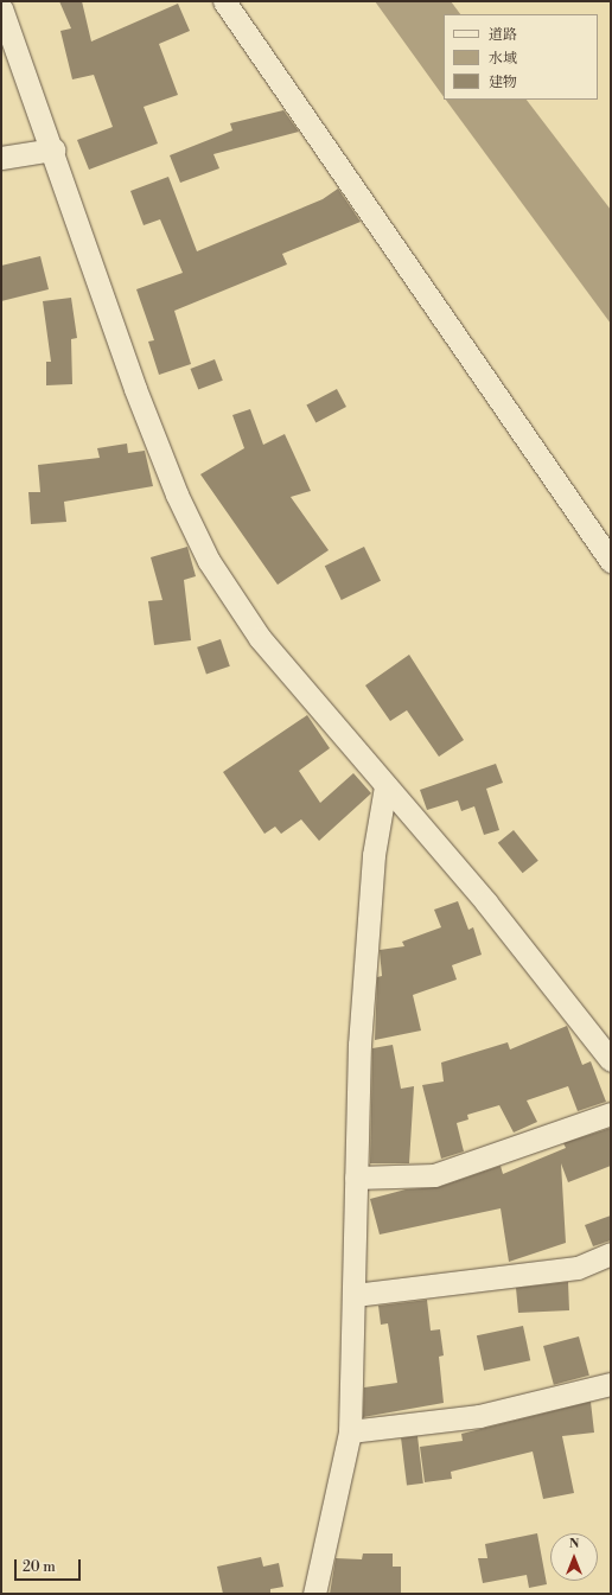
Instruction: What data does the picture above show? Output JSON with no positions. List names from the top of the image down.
{
  "legend": ["道路", "水域", "建物"],
  "scale_bar": "20 m",
  "north": "top"
}
